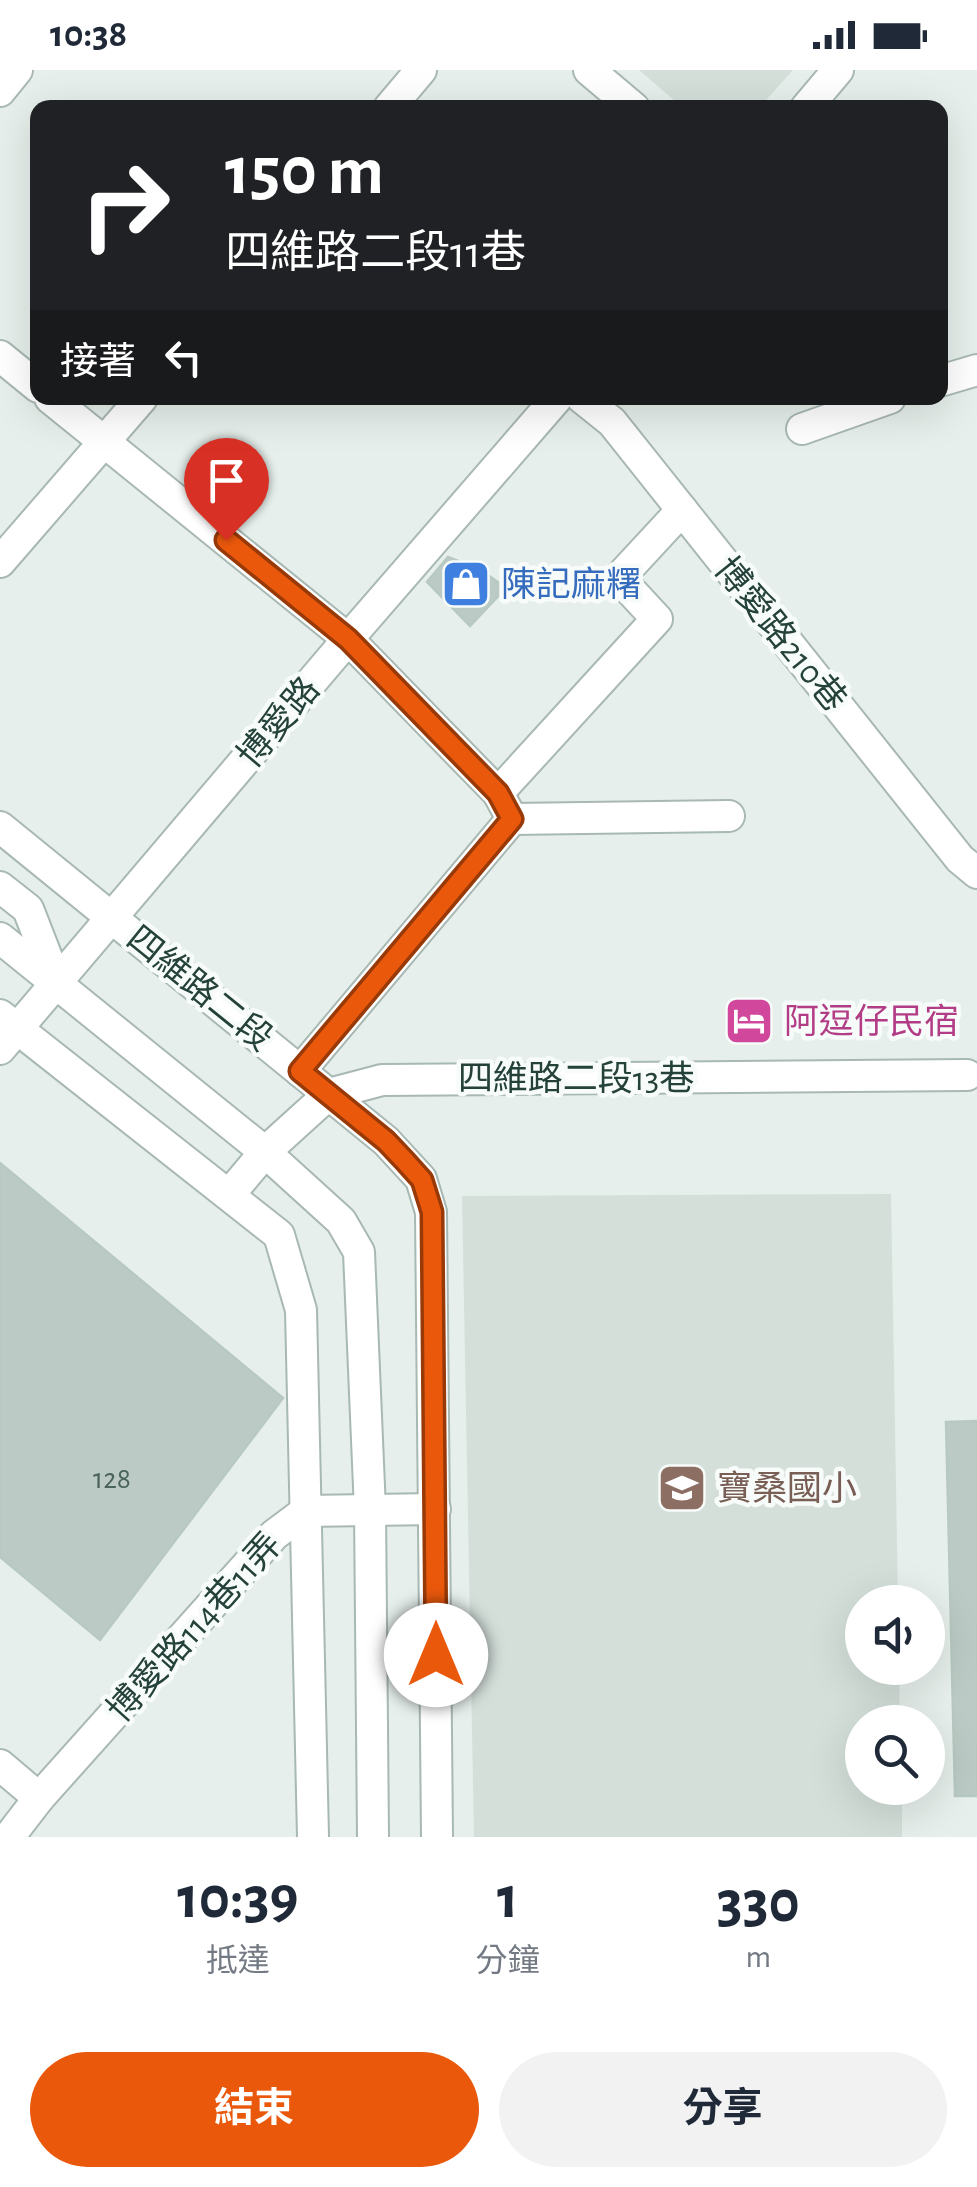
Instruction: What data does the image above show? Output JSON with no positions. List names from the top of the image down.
{
  "streets": {
    "street": [
      "博愛路210巷",
      "博愛路",
      "四維路二段",
      "四維路二段13巷",
      "博愛路114巷11弄"
    ]
  },
  "crossings": [
    ["博愛路", "四維路二段"],
    ["四維路二段", "四維路二段13巷"],
    ["四維路二段", "博愛路114巷11弄"]
  ],
  "places": {
    "shop": ["陳記麻糬"],
    "hotel": ["阿逗仔民宿"],
    "school or university": ["寶桑國小"]
  },
  "house_numbers": ["128"],
  "page": {
    "status": "10:38",
    "turn": ["150 m", "四維路二段11巷"],
    "then": "接著",
    "eta": [
      "10:39",
      "抵達",
      "1",
      "分鐘",
      "330",
      "m"
    ],
    "buttons": ["結束", "分享"]
  }
}
